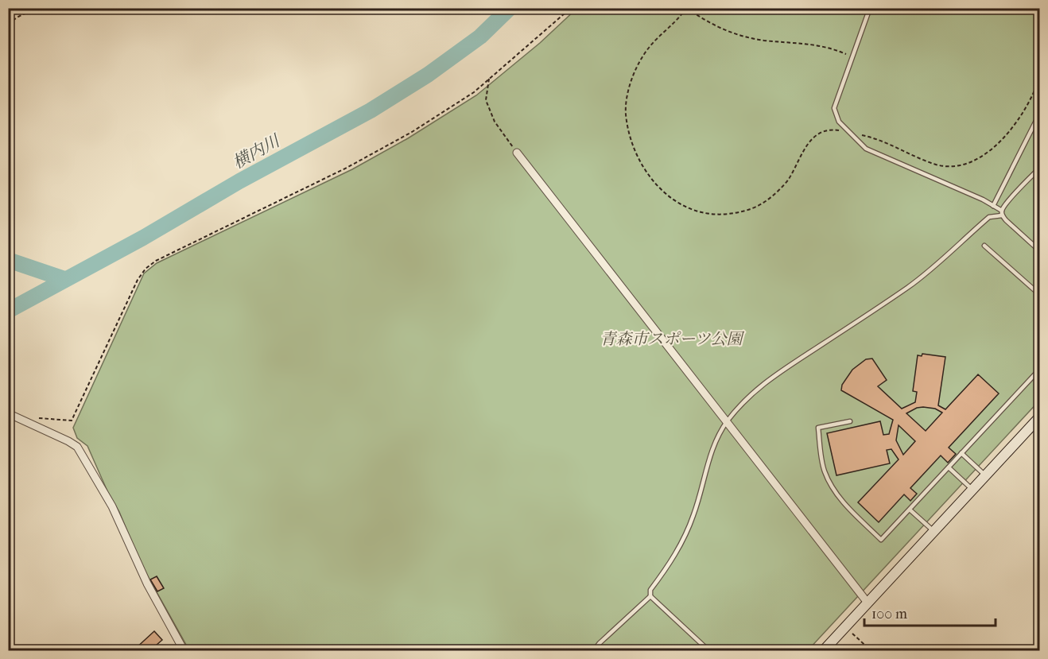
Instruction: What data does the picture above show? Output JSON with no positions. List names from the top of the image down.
{
  "water": ["横内川"],
  "parks": ["青森市スポーツ公園"],
  "scale_bar": "100 m"
}
